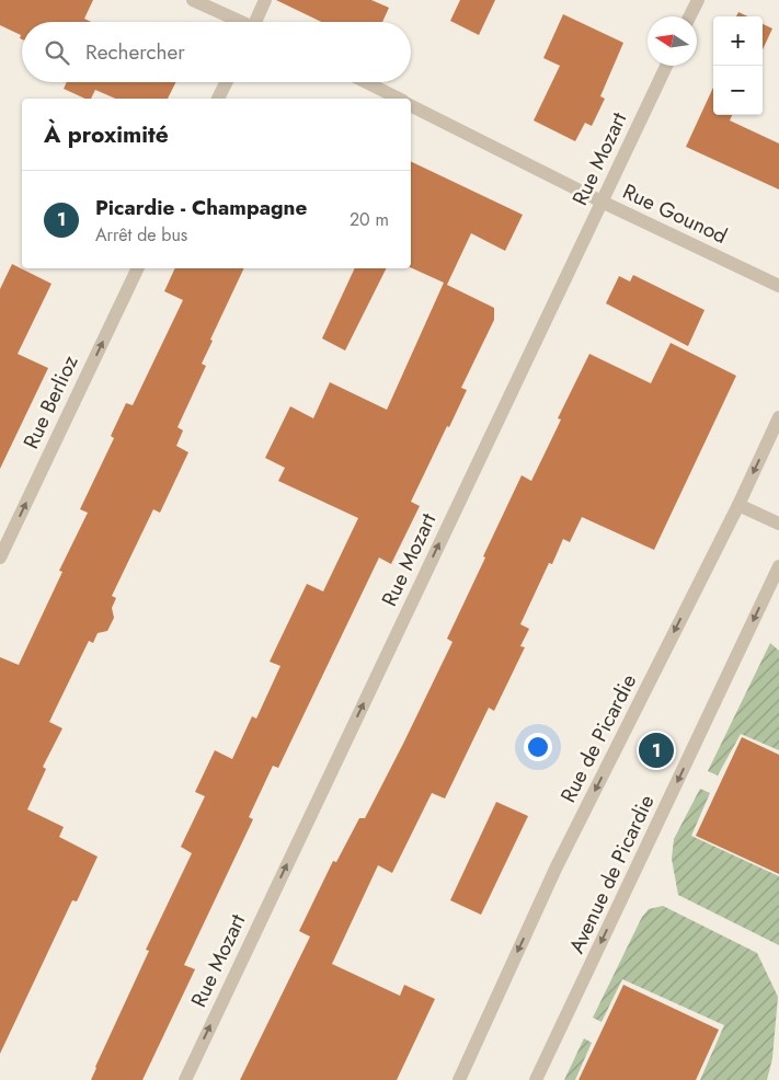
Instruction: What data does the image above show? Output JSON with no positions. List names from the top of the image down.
{
  "streets": {
    "street": [
      "Rue Mozart",
      "Rue Gounod",
      "Rue Berlioz",
      "Rue de Picardie",
      "Avenue de Picardie"
    ]
  },
  "crossings": [
    ["Rue Mozart", "Rue Gounod"]
  ],
  "one_way": [
    "Rue Mozart",
    "Rue Berlioz",
    "Rue de Picardie",
    "Avenue de Picardie"
  ],
  "north": "left",
  "page": {
    "map_buttons": ["+", "−"],
    "search": "Rechercher",
    "heading": "À proximité",
    "list": [
      {
        "mark": "1",
        "name": "Picardie - Champagne",
        "note": "Arrêt de bus",
        "value": "20 m"
      }
    ],
    "pins": "1"
  }
}
